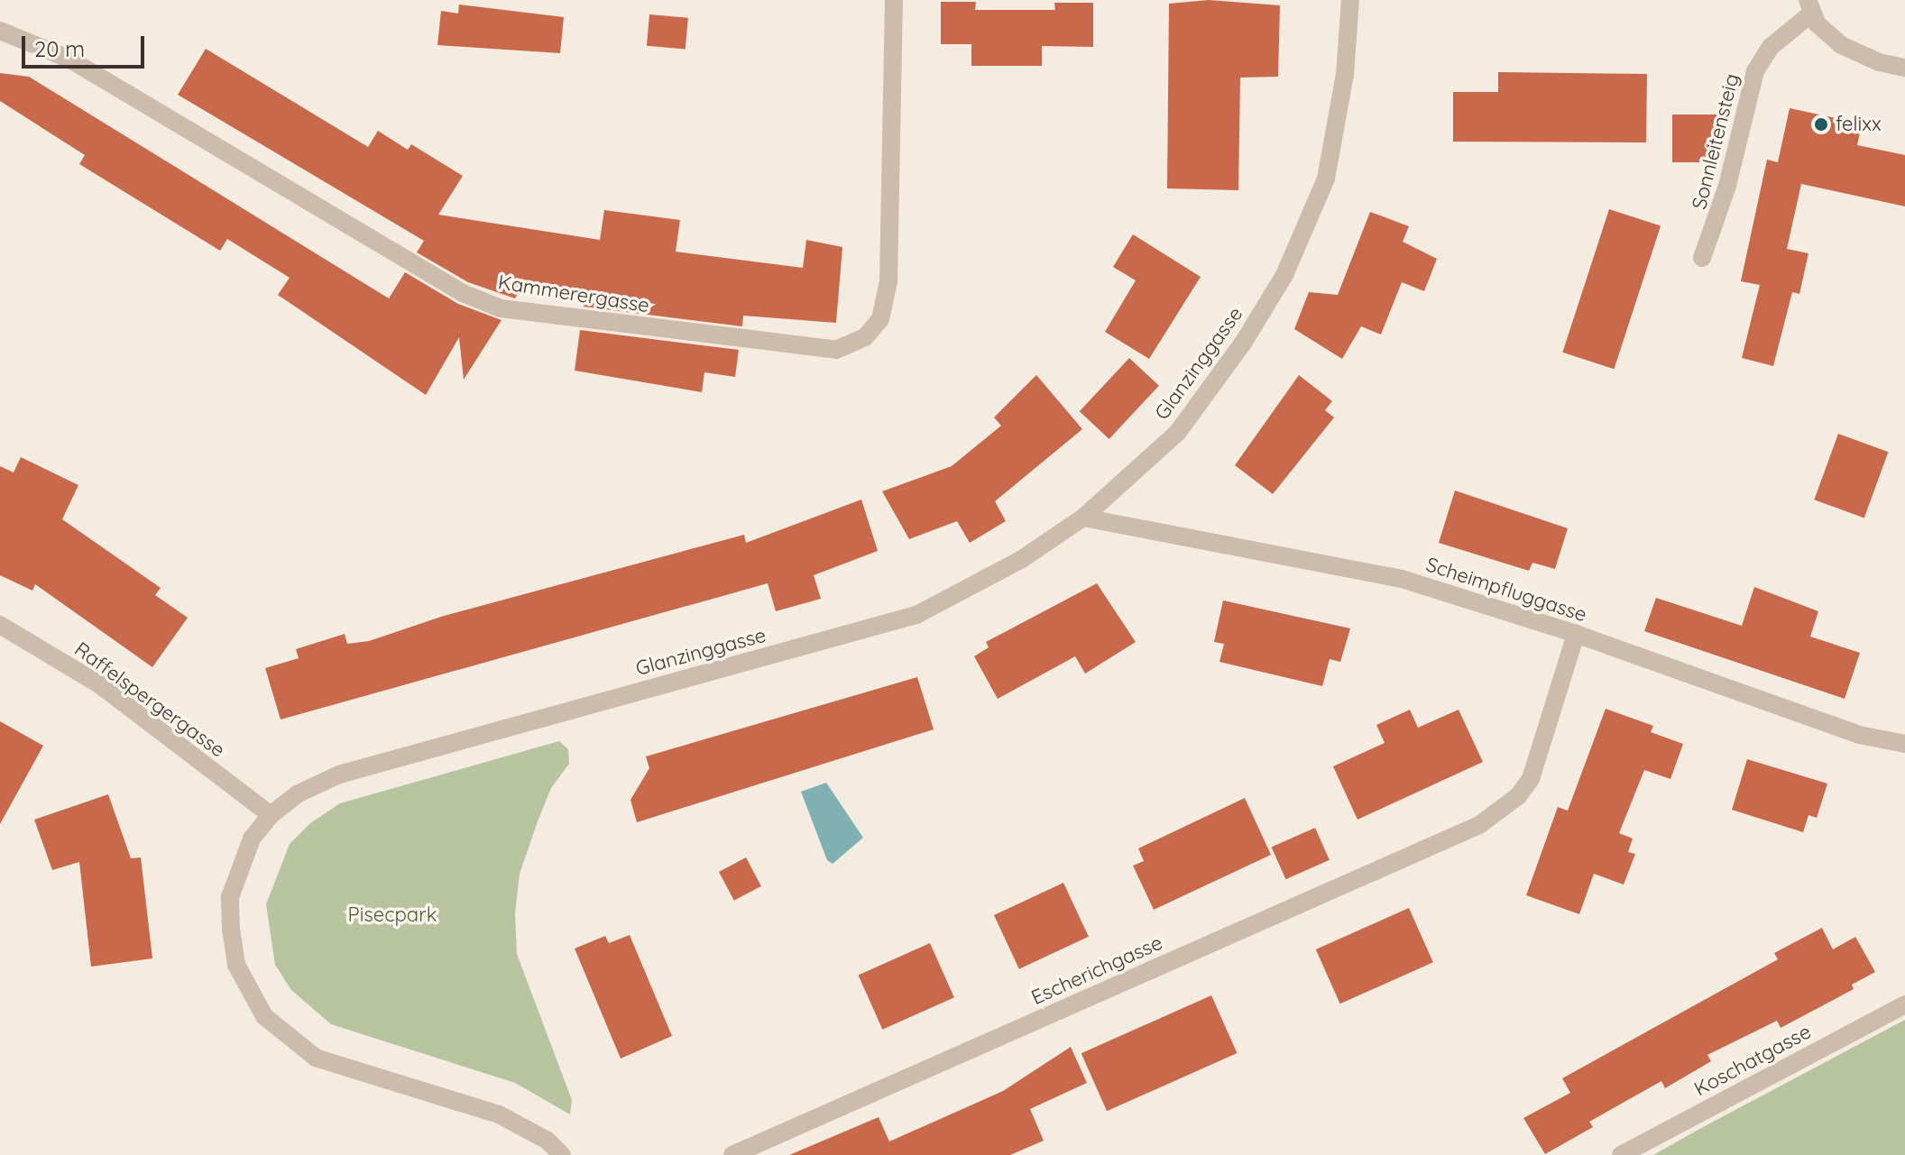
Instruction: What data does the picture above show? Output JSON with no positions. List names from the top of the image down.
{
  "streets": {
    "street": [
      "Sonnleitensteig",
      "Kammerergasse",
      "Glanzinggasse",
      "Scheimpfluggasse",
      "Raffelspergergasse",
      "Escherichgasse",
      "Koschatgasse"
    ]
  },
  "crossings": [
    ["Glanzinggasse", "Scheimpfluggasse"],
    ["Glanzinggasse", "Raffelspergergasse"],
    ["Scheimpfluggasse", "Escherichgasse"]
  ],
  "parks": ["Pisecpark"],
  "places": ["felixx"],
  "scale_bar": "20 m"
}
